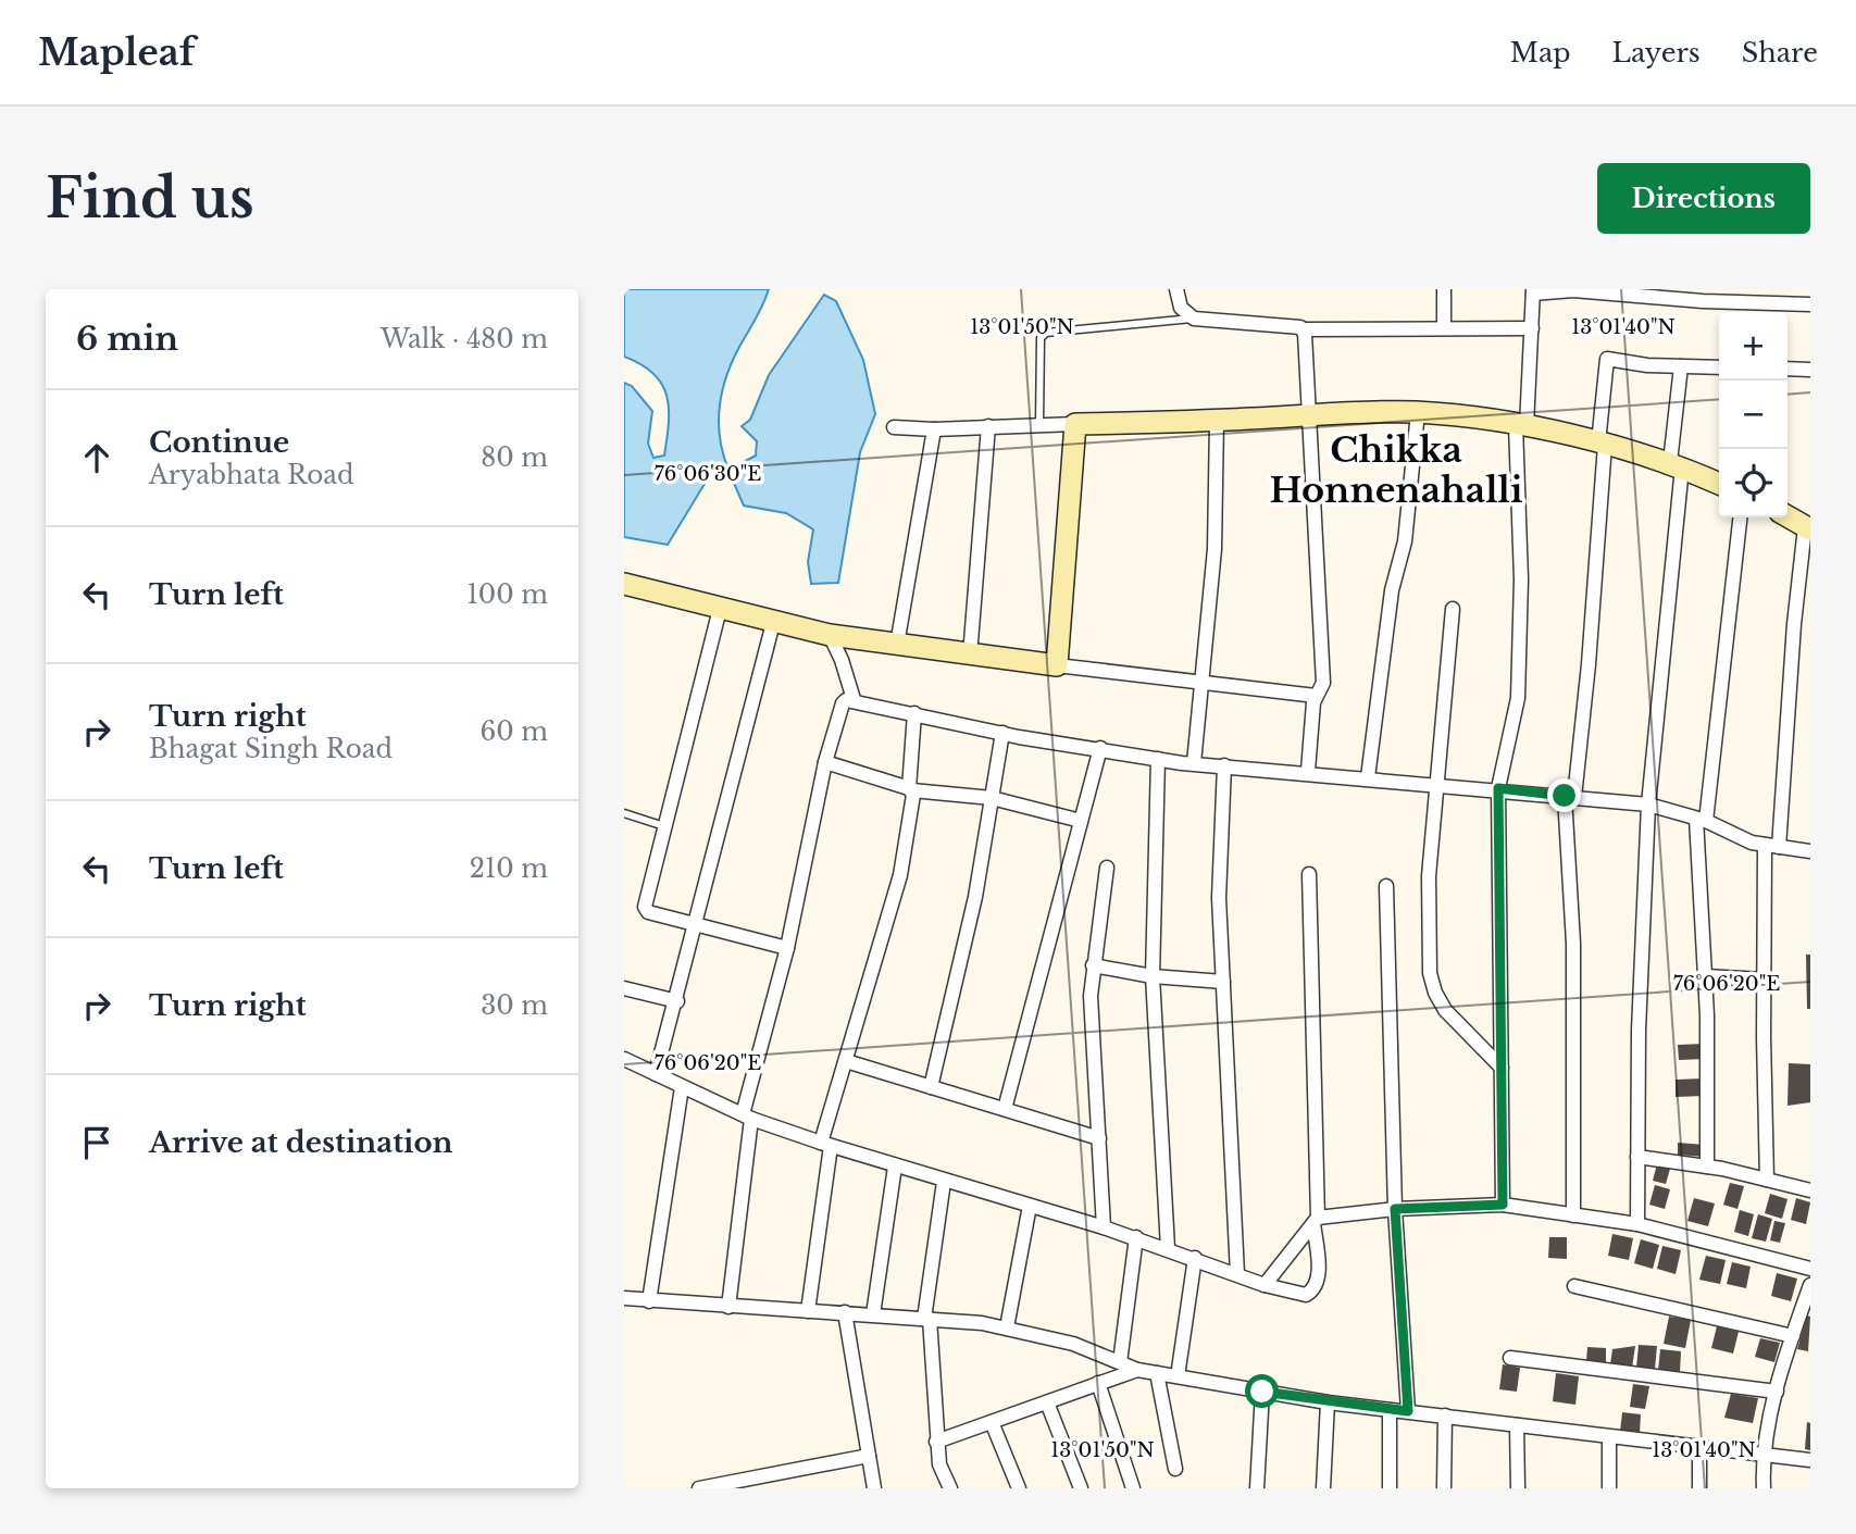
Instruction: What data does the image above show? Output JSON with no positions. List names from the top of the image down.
{
  "districts": ["Chikka Honnenahalli"],
  "page": {
    "header": "Mapleaf",
    "nav": ["Map", "Layers", "Share"],
    "buttons": "Directions",
    "title": "Find us",
    "heading": ["6 min", "Walk · 480 m"],
    "map_buttons": ["+", "−"],
    "list": [
      ["Continue", "Aryabhata Road", "80 m"],
      ["Turn left", "100 m"],
      ["Turn right", "Bhagat Singh Road", "60 m"],
      ["Turn left", "210 m"],
      ["Turn right", "30 m"],
      "Arrive at destination"
    ]
  },
  "coordinates": [
    "13°01'50\"N",
    "13°01'40\"N",
    "76°06'30\"E",
    "76°06'20\"E"
  ]
}
